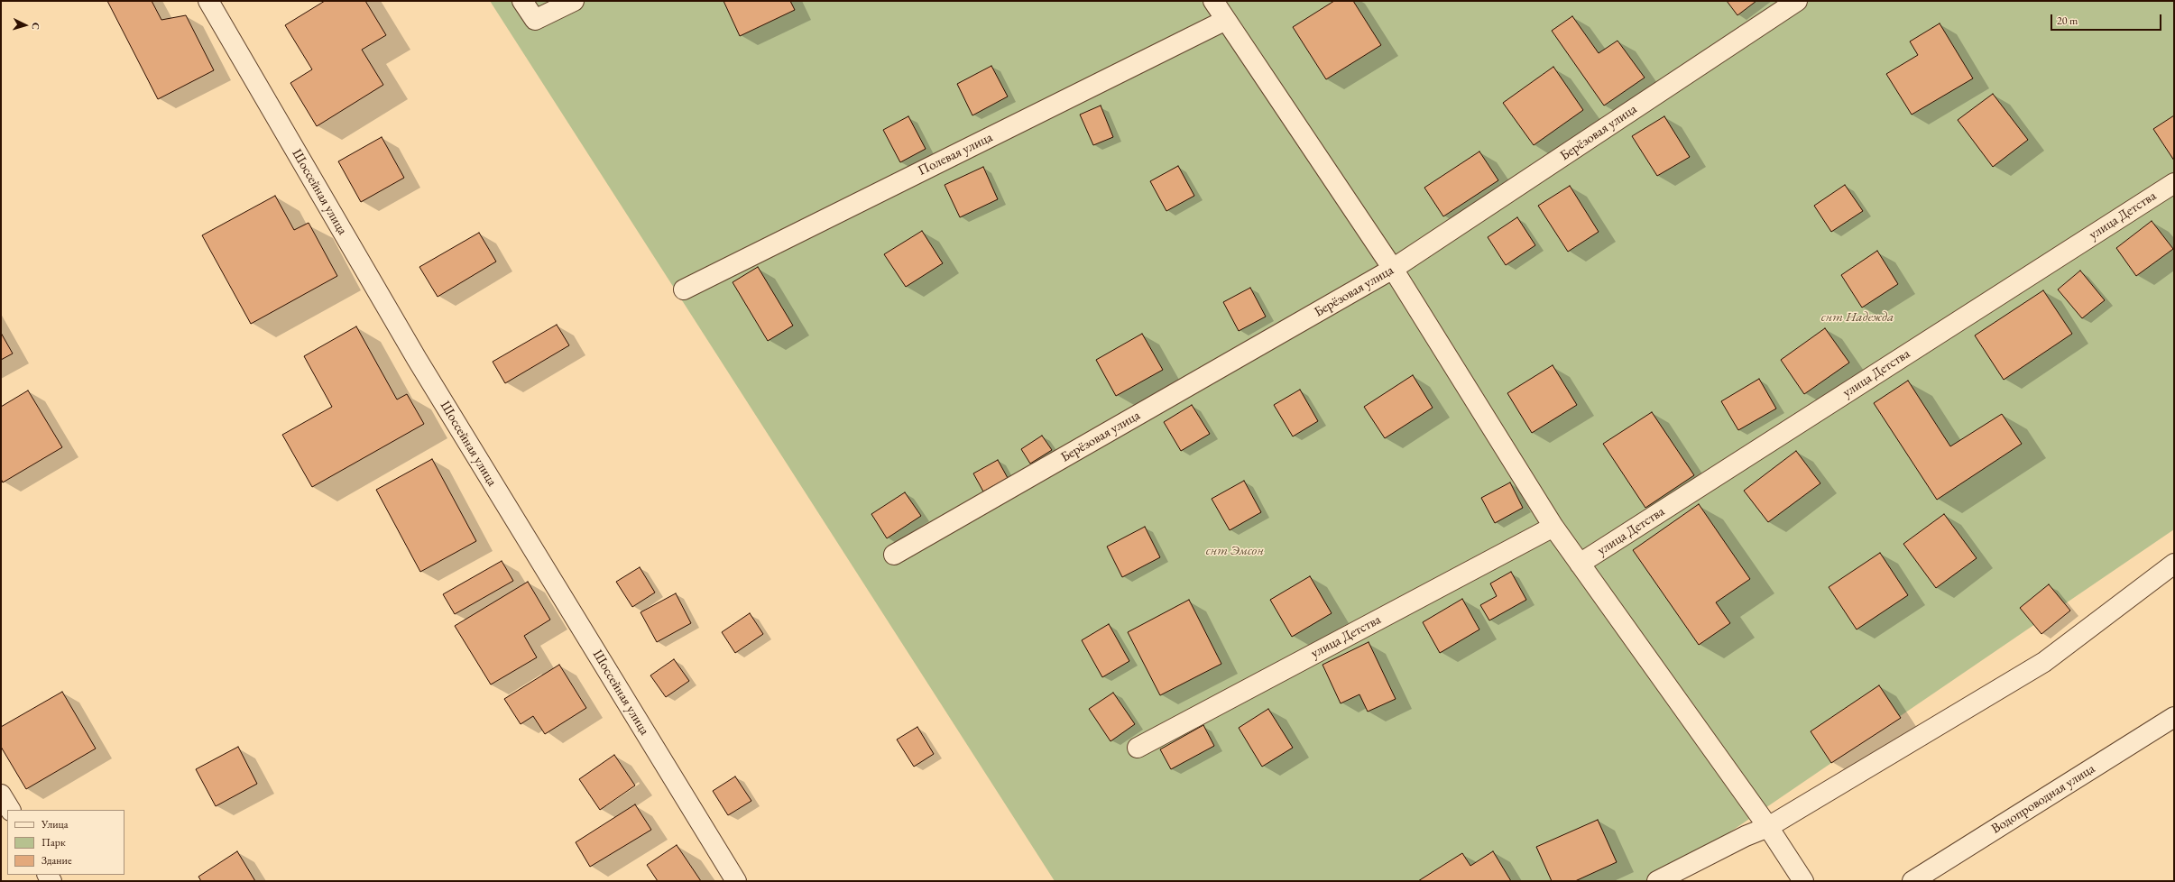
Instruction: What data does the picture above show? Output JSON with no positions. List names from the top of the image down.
{
  "streets": {
    "street": [
      "Берёзовая улица",
      "Полевая улица",
      "Шоссейная улица",
      "улица Детства",
      "Водопроводная улица"
    ]
  },
  "parks": ["снт Надежда", "снт Эмсон"],
  "legend": ["Улица", "Парк", "Здание"],
  "scale_bar": "20 m",
  "north": "right"
}
